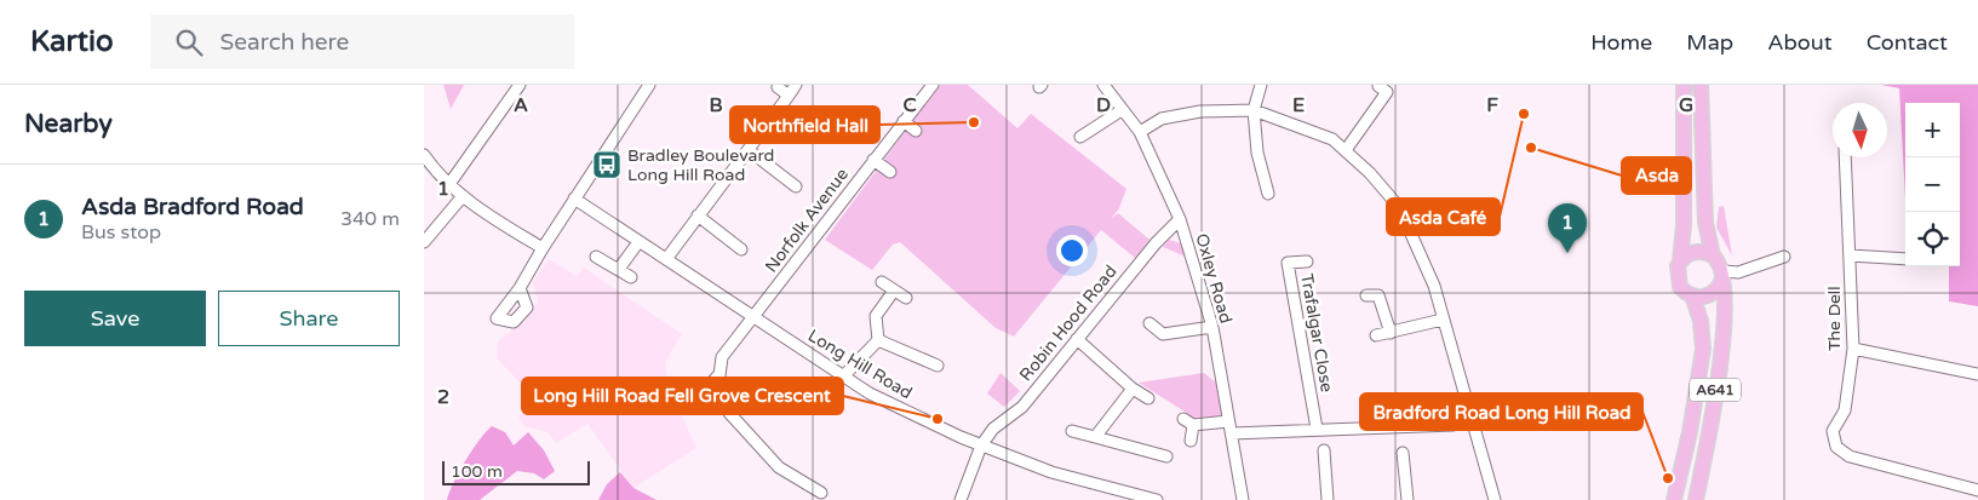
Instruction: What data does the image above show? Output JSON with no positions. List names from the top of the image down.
{
  "streets": {
    "main road": ["A641"],
    "street": [
      "Norfolk Avenue",
      "Oxley Road",
      "The Dell",
      "Robin Hood Road",
      "Trafalgar Close",
      "Long Hill Road"
    ]
  },
  "crossings": [
    ["Norfolk Avenue", "Long Hill Road"],
    ["Oxley Road", "Robin Hood Road"],
    ["Robin Hood Road", "Long Hill Road"]
  ],
  "places": {
    "other": [
      "Asda Café",
      "Northfield Hall",
      "Asda",
      "Long Hill Road Fell Grove Crescent",
      "Bradford Road Long Hill Road"
    ],
    "bus stop": ["Bradley Boulevard Long Hill Road"]
  },
  "scale_bar": "100 m",
  "north": "bottom",
  "page": {
    "header": "Kartio",
    "search": "Search here",
    "nav": [
      "Home",
      "Map",
      "About",
      "Contact"
    ],
    "heading": "Nearby",
    "map_buttons": ["+", "−"],
    "list": [
      {
        "mark": "1",
        "name": "Asda Bradford Road",
        "note": "Bus stop",
        "value": "340 m"
      }
    ],
    "pins": "1",
    "buttons": ["Save", "Share"],
    "scale": "100 m"
  },
  "grid": {
    "columns": [
      "A",
      "B",
      "C",
      "D",
      "E",
      "F",
      "G"
    ],
    "rows": ["1", "2"]
  }
}
